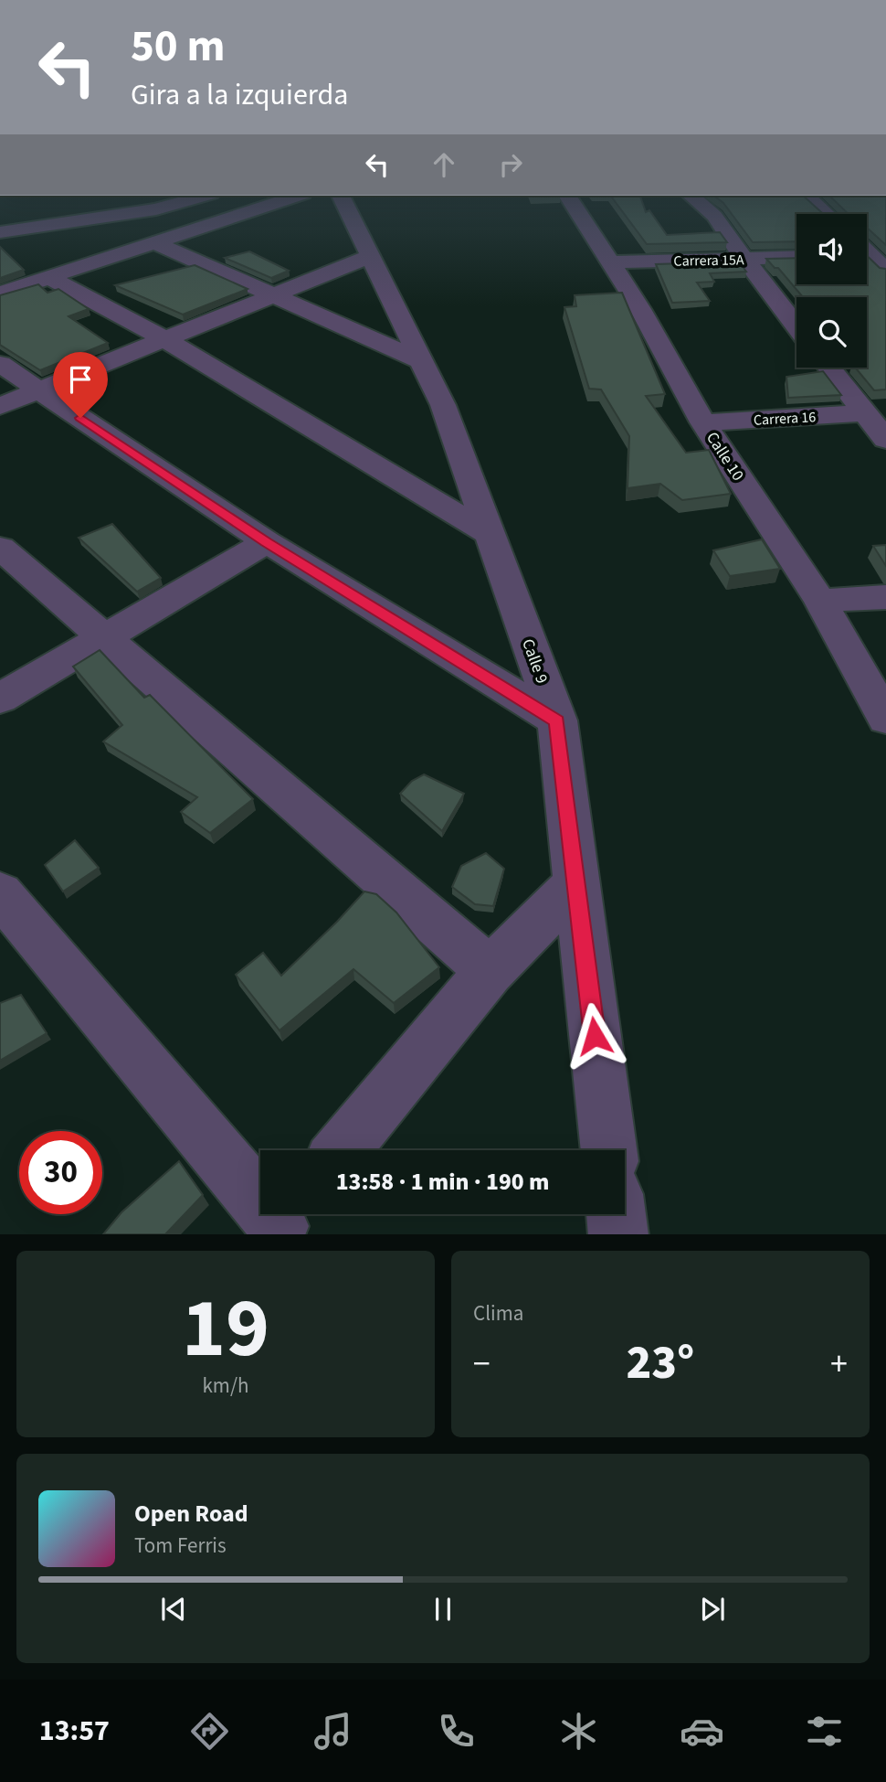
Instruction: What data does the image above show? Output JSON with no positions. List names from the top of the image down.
{
  "streets": {
    "street": [
      "Carrera 15A",
      "Carrera 16",
      "Calle 10",
      "Calle 9"
    ]
  },
  "crossings": [
    ["Carrera 15A", "Calle 10"],
    ["Carrera 16", "Calle 10"]
  ],
  "page": {
    "turn": ["50 m", "Gira a la izquierda"],
    "limit": "30",
    "trip": "13:58 · 1 min · 190 m",
    "tile": [
      ["19", "km/h"],
      "Clima"
    ],
    "heat": ["−", "23°", "+"],
    "song": ["Open Road", "Tom Ferris"],
    "tabs": "13:57"
  }
}
